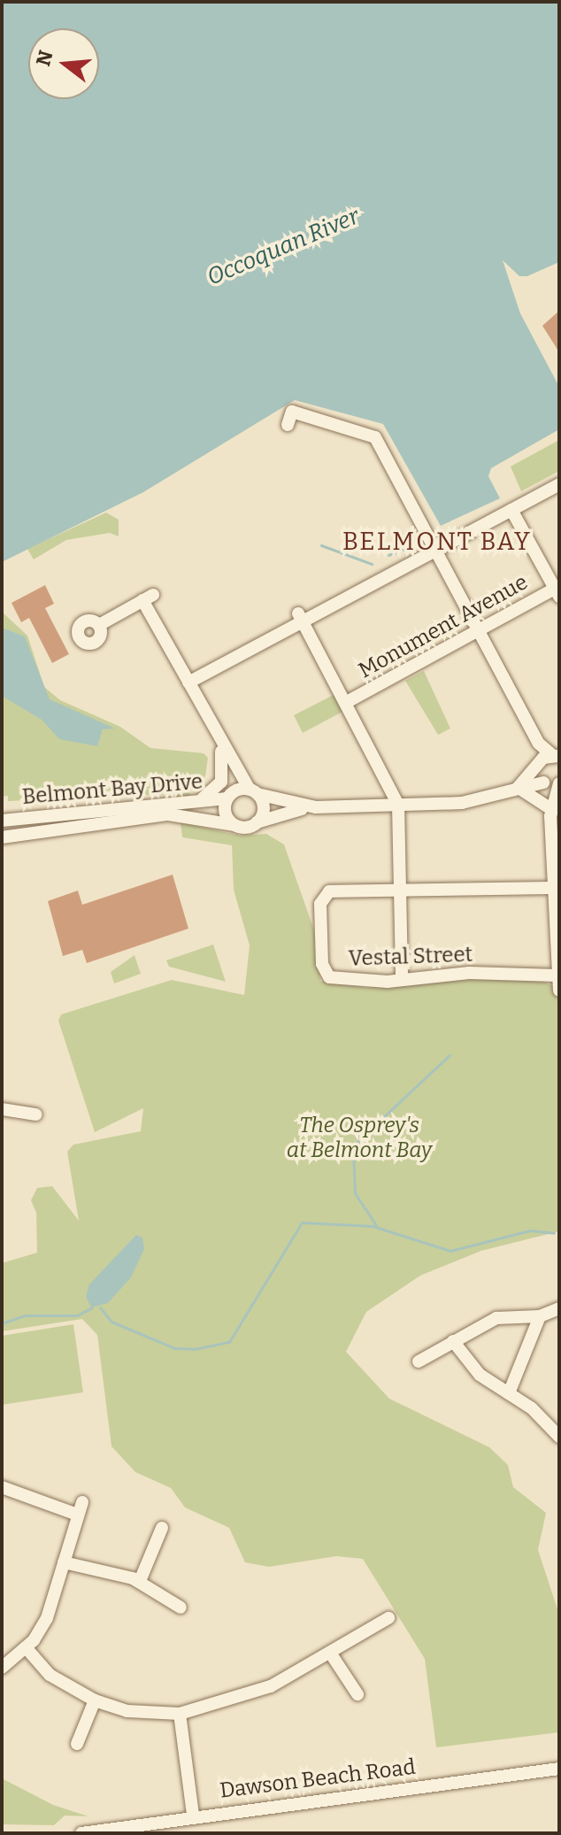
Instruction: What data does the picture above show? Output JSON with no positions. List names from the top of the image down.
{
  "streets": {
    "street": [
      "Monument Avenue",
      "Belmont Bay Drive",
      "Vestal Street",
      "Dawson Beach Road"
    ]
  },
  "districts": ["BELMONT BAY"],
  "water": ["Occoquan River"],
  "parks": ["The Osprey's at Belmont Bay"],
  "north": "left"
}
